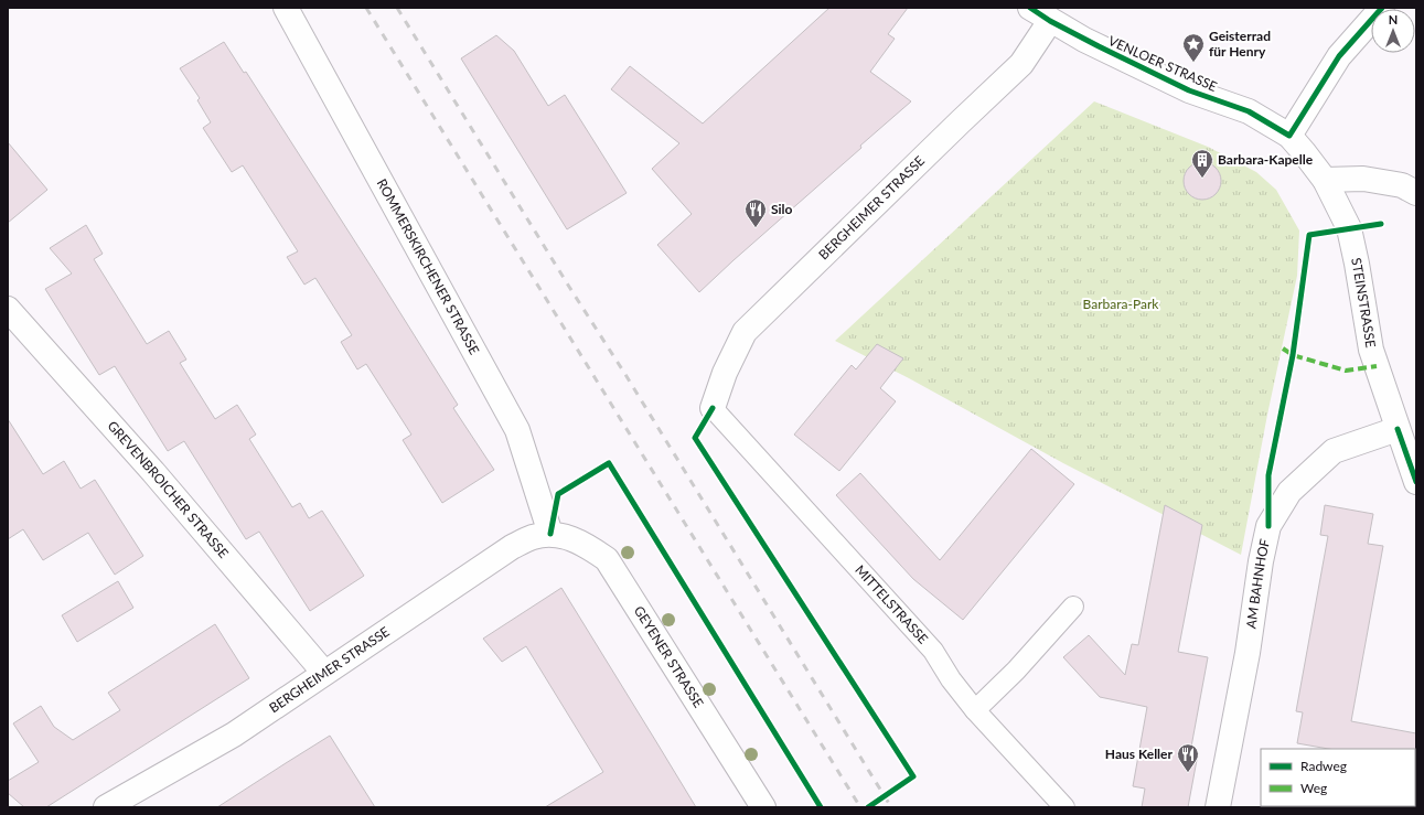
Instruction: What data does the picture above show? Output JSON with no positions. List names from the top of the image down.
{
  "streets": {
    "street": [
      "VENLOER STRASSE",
      "BERGHEIMER STRASSE",
      "ROMMERSKIRCHENER STRASSE",
      "STEINSTRASSE",
      "GREVENBROICHER STRASSE",
      "AM BAHNHOF",
      "GEYENER STRASSE"
    ],
    "lane": ["MITTELSTRASSE"]
  },
  "crossings": [
    ["VENLOER STRASSE", "BERGHEIMER STRASSE"],
    ["VENLOER STRASSE", "STEINSTRASSE"],
    ["BERGHEIMER STRASSE", "ROMMERSKIRCHENER STRASSE"],
    ["BERGHEIMER STRASSE", "GREVENBROICHER STRASSE"],
    ["BERGHEIMER STRASSE", "MITTELSTRASSE"],
    ["BERGHEIMER STRASSE", "GEYENER STRASSE"],
    ["ROMMERSKIRCHENER STRASSE", "GEYENER STRASSE"],
    ["STEINSTRASSE", "AM BAHNHOF"]
  ],
  "parks": ["Barbara-Park"],
  "places": {
    "place": ["Geisterrad für Henry"],
    "building": ["Barbara-Kapelle"],
    "restaurant": ["Silo", "Haus Keller"]
  },
  "legend": ["Radweg", "Weg"],
  "north": "top"
}
